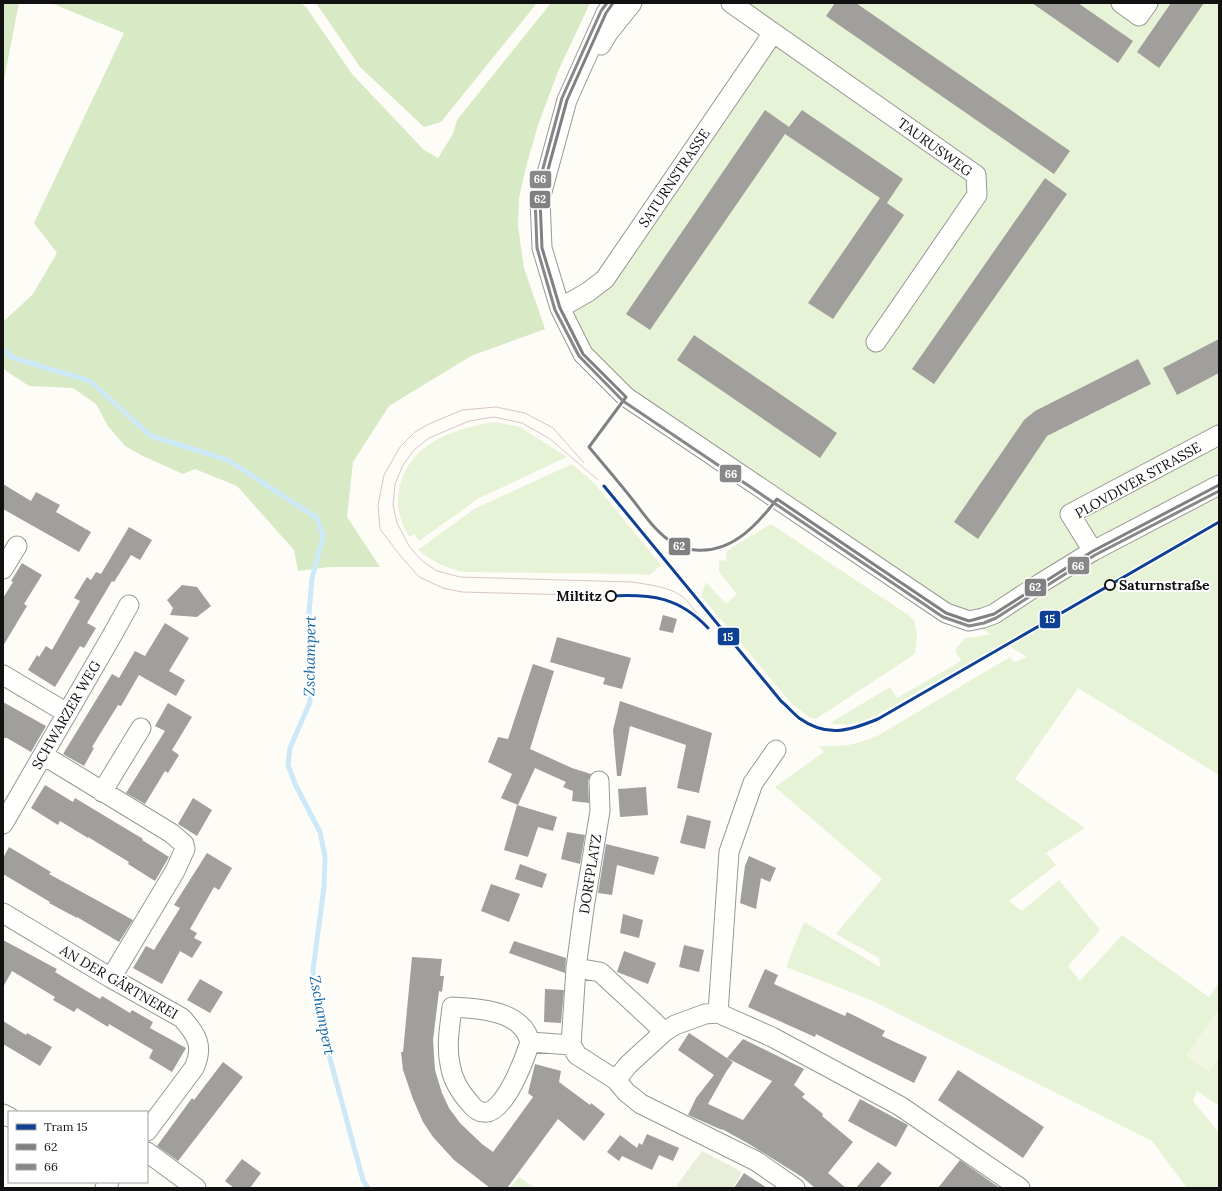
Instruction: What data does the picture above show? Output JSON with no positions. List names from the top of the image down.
{
  "streets": {
    "street": [
      "TAURUSWEG",
      "SATURNSTRASSE",
      "PLOVDIVER STRASSE",
      "SCHWARZER WEG",
      "DORFPLATZ",
      "AN DER GÄRTNEREI"
    ]
  },
  "crossings": [
    ["TAURUSWEG", "SATURNSTRASSE"]
  ],
  "water": ["Zschampert"],
  "places": ["Saturnstraße", "Miltitz"],
  "lines": ["transit line 62", "transit line 66", "tram line 15"],
  "legend": ["Tram 15", "62", "66"]
}
